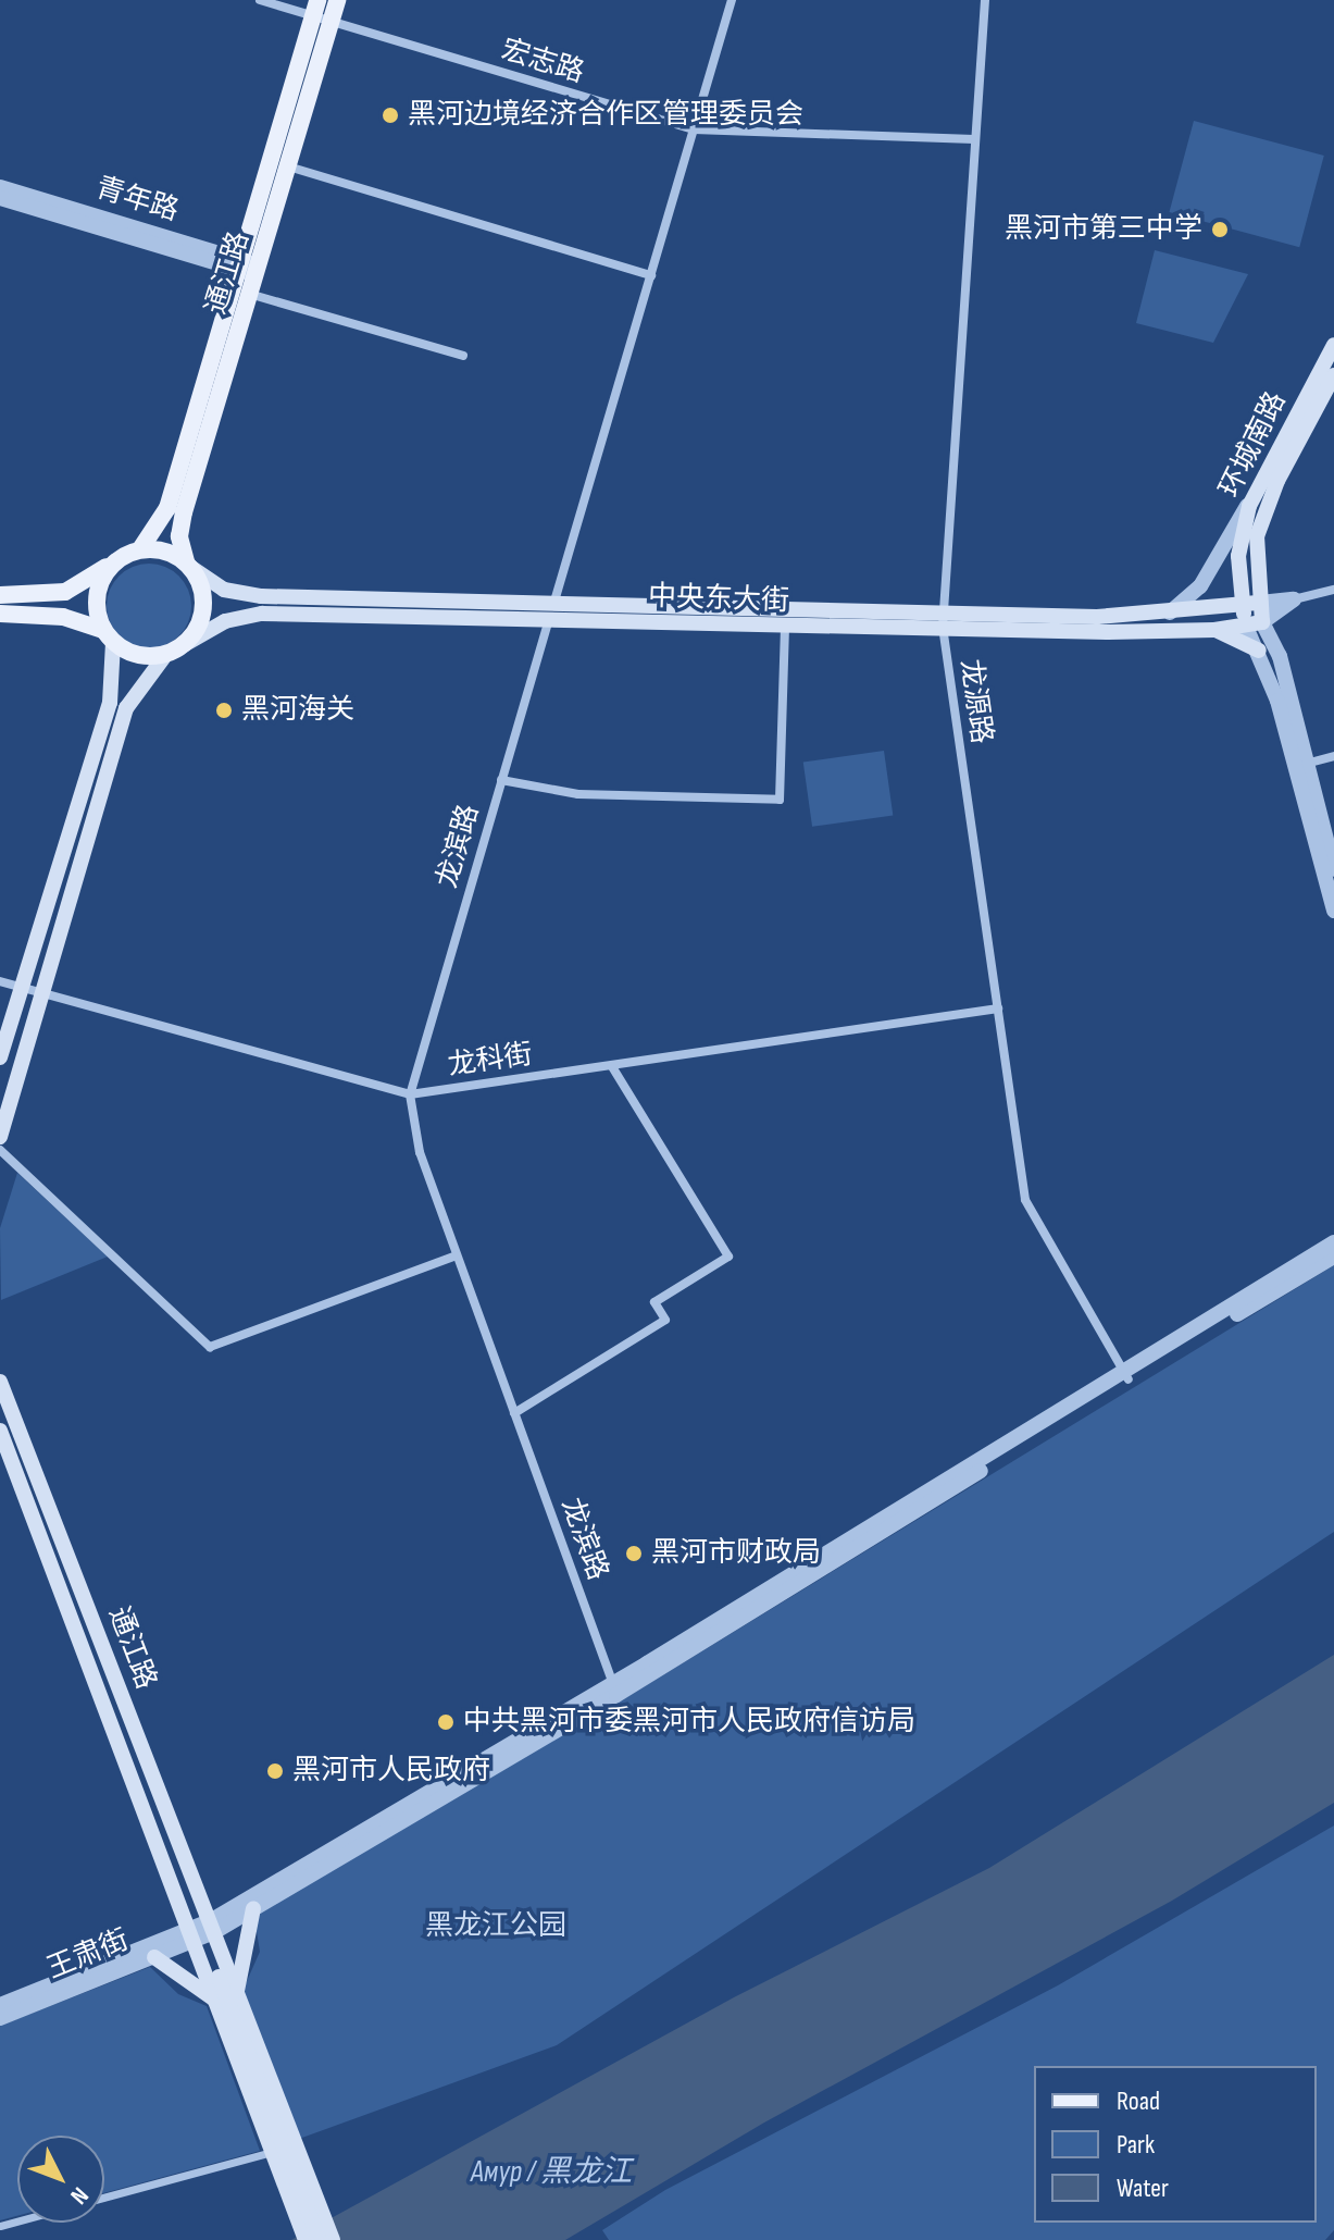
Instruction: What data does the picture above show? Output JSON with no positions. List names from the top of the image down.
{
  "streets": {
    "main road": ["通江路", "环城南路", "中央东大街"],
    "street": [
      "宏志路",
      "青年路",
      "龙源路",
      "龙滨路",
      "龙科街",
      "王肃街"
    ]
  },
  "crossings": [
    ["宏志路", "通江路"],
    ["宏志路", "龙源路"],
    ["宏志路", "龙滨路"],
    ["青年路", "通江路"],
    ["通江路", "中央东大街"],
    ["通江路", "王肃街"],
    ["环城南路", "中央东大街"],
    ["中央东大街", "龙源路"],
    ["中央东大街", "龙滨路"],
    ["龙源路", "龙科街"],
    ["龙滨路", "龙科街"]
  ],
  "water": ["Амур / 黑龙江"],
  "parks": ["黑龙江公园"],
  "places": [
    "黑河边境经济合作区管理委员会",
    "黑河市第三中学",
    "黑河海关",
    "黑河市财政局",
    "中共黑河市委黑河市人民政府信访局",
    "黑河市人民政府"
  ],
  "legend": ["Road", "Park", "Water"],
  "north": "bottom right"
}
